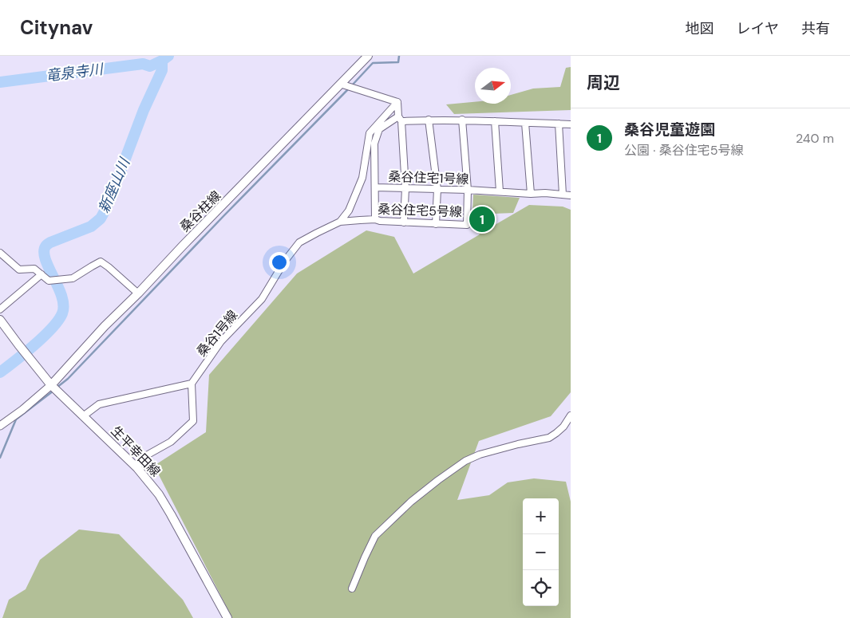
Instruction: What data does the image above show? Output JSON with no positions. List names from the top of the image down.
{
  "streets": {
    "main road": ["桑谷柱線", "生平幸田線"],
    "street": ["桑谷住宅1号線", "桑谷住宅5号線", "桑谷1号線"]
  },
  "crossings": [
    ["桑谷住宅1号線", "桑谷住宅5号線"],
    ["桑谷住宅5号線", "桑谷1号線"],
    ["桑谷柱線", "生平幸田線"]
  ],
  "water": ["竜泉寺川", "新座山川"],
  "north": "right",
  "page": {
    "header": "Citynav",
    "nav": ["地図", "レイヤ", "共有"],
    "heading": "周辺",
    "list": [
      {
        "mark": "1",
        "name": "桑谷児童遊園",
        "note": "公園 · 桑谷住宅5号線",
        "value": "240 m"
      }
    ],
    "pins": "1",
    "map_buttons": ["+", "−"]
  }
}
